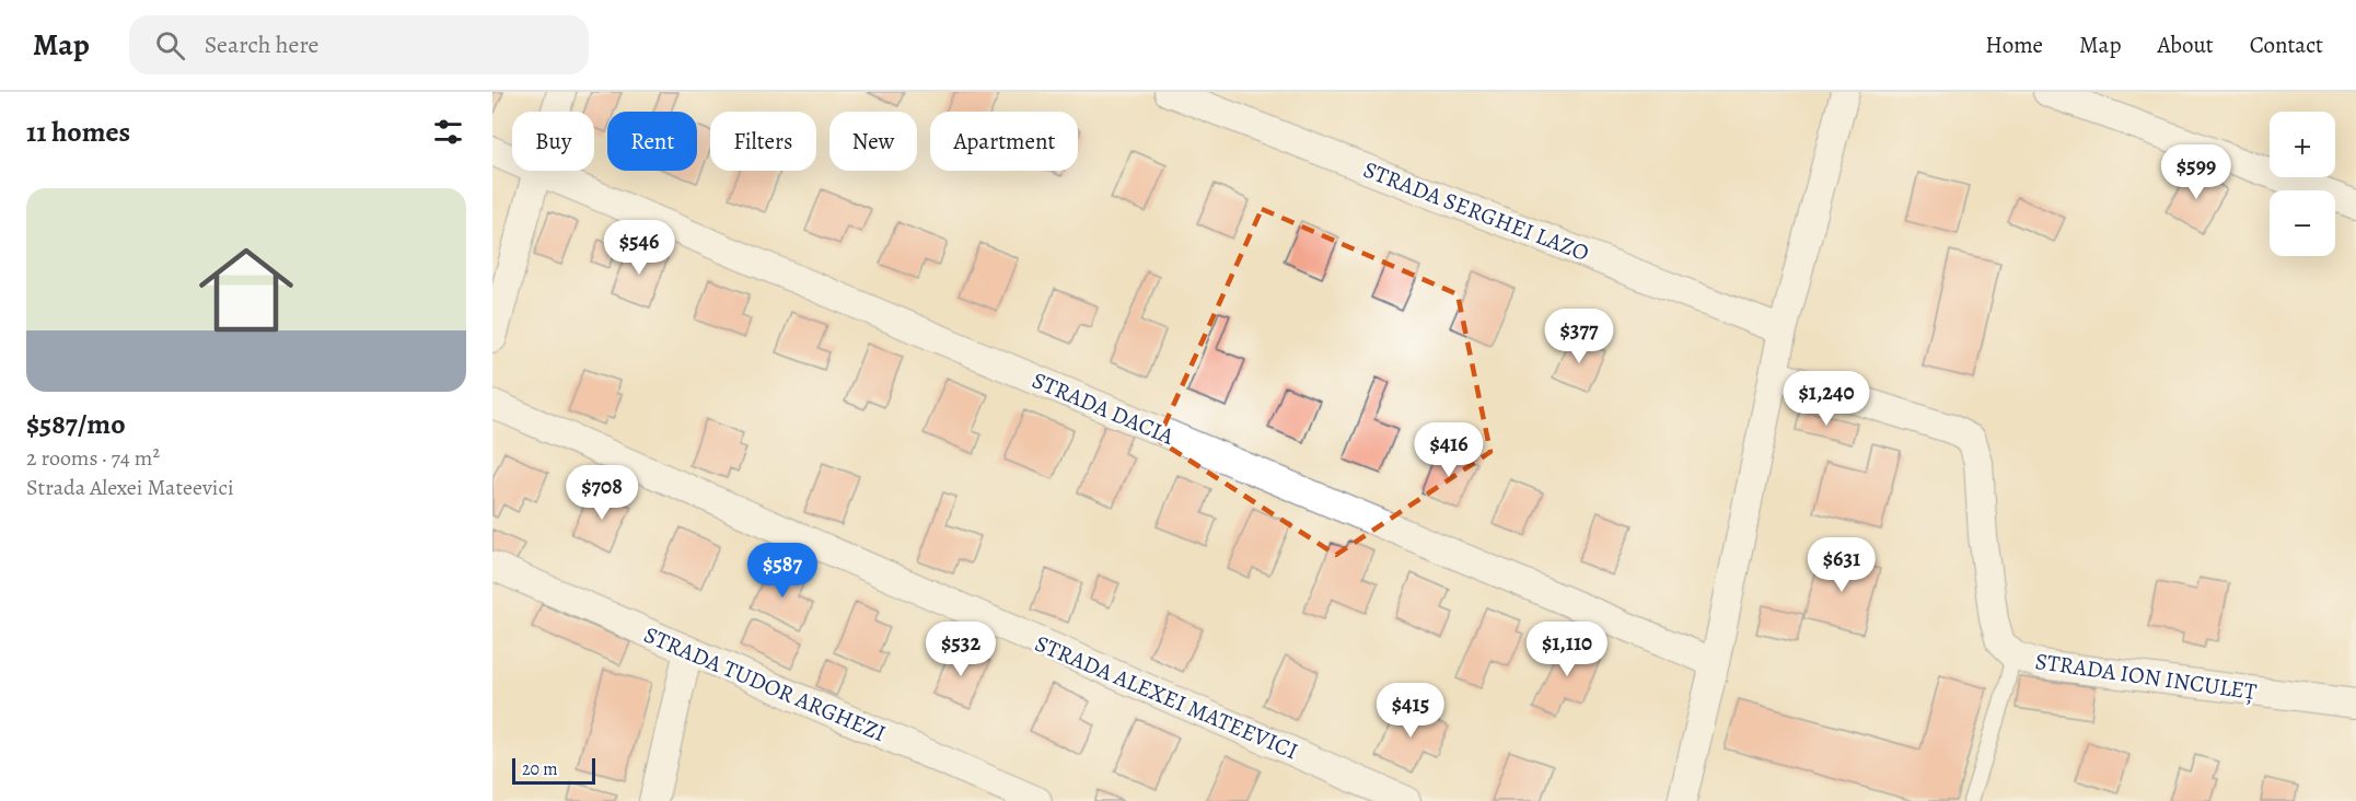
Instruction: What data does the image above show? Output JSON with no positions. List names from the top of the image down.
{
  "streets": {
    "street": [
      "STRADA SERGHEI LAZO",
      "STRADA DACIA",
      "STRADA ION INCULEȚ",
      "STRADA TUDOR ARGHEZI",
      "STRADA ALEXEI MATEEVICI"
    ]
  },
  "scale_bar": "20 m",
  "page": {
    "header": "Map",
    "search": "Search here",
    "nav": [
      "Home",
      "Map",
      "About",
      "Contact"
    ],
    "heading": "11 homes",
    "map_buttons": ["+", "−"],
    "chip": [
      "Buy",
      "Rent",
      "Filters",
      "New",
      "Apartment"
    ],
    "price": [
      "$599",
      "$546",
      "$377",
      "$1,240",
      "$416",
      "$708",
      "$631",
      "$587",
      "$532",
      "$1,110",
      "$415"
    ],
    "list": [
      {
        "name": "$587/mo",
        "note": "2 rooms · 74 m² · Strada Alexei Mateevici"
      }
    ],
    "scale": "20 m"
  }
}
